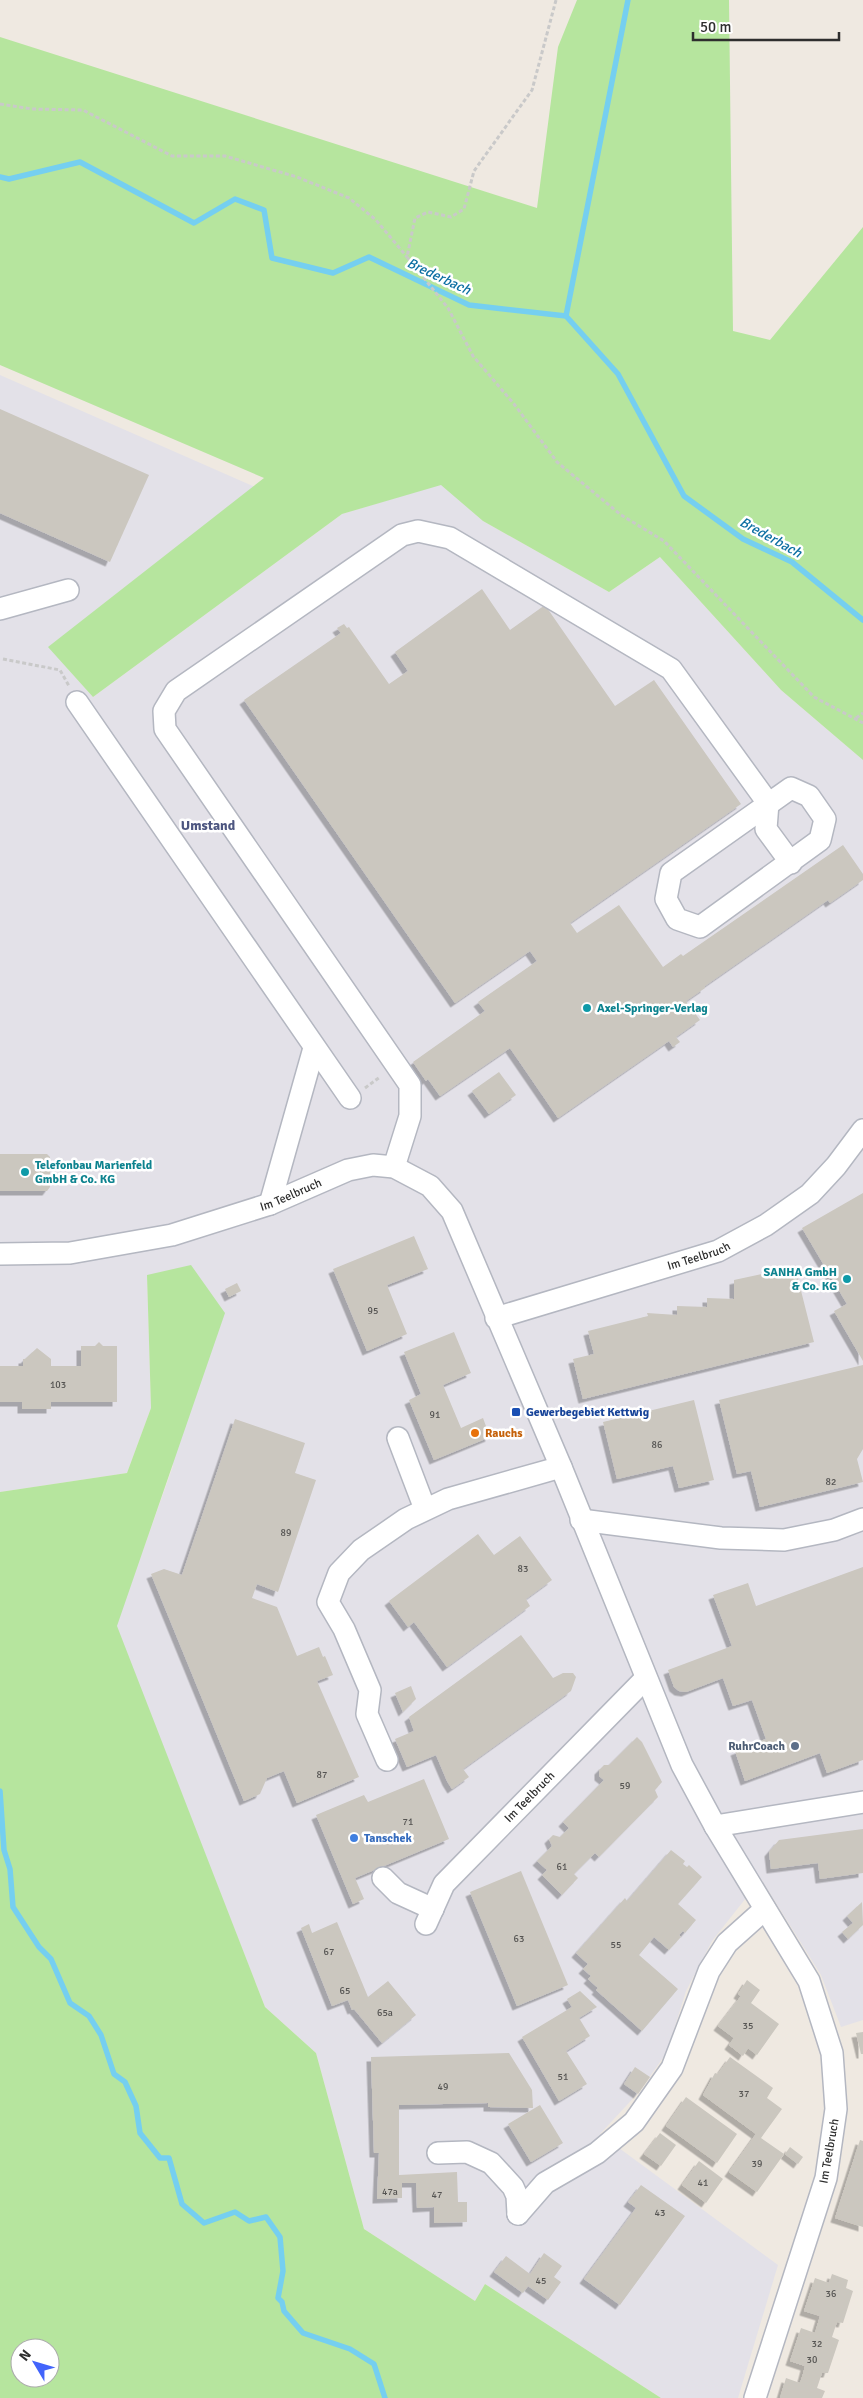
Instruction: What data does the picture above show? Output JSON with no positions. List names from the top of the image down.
{
  "streets": {
    "street": ["Im Teelbruch"]
  },
  "districts": ["Umstand"],
  "water": ["Brederbach"],
  "places": {
    "other": [
      "Axel-Springer-Verlag",
      "Telefonbau Marienfeld GmbH & Co. KG",
      "SANHA GmbH & Co. KG",
      "Rauchs",
      "RuhrCoach",
      "Tanschek"
    ],
    "transit": ["Gewerbegebiet Kettwig"]
  },
  "house_numbers": [
    "95",
    "103",
    "91",
    "86",
    "82",
    "89",
    "83",
    "87",
    "59",
    "71",
    "61",
    "63",
    "55",
    "67",
    "65",
    "65a",
    "35",
    "51",
    "49",
    "37",
    "39",
    "41",
    "47a",
    "47",
    "43",
    "45",
    "36",
    "32",
    "30"
  ],
  "scale_bar": "50 m",
  "north": "top left"
}
